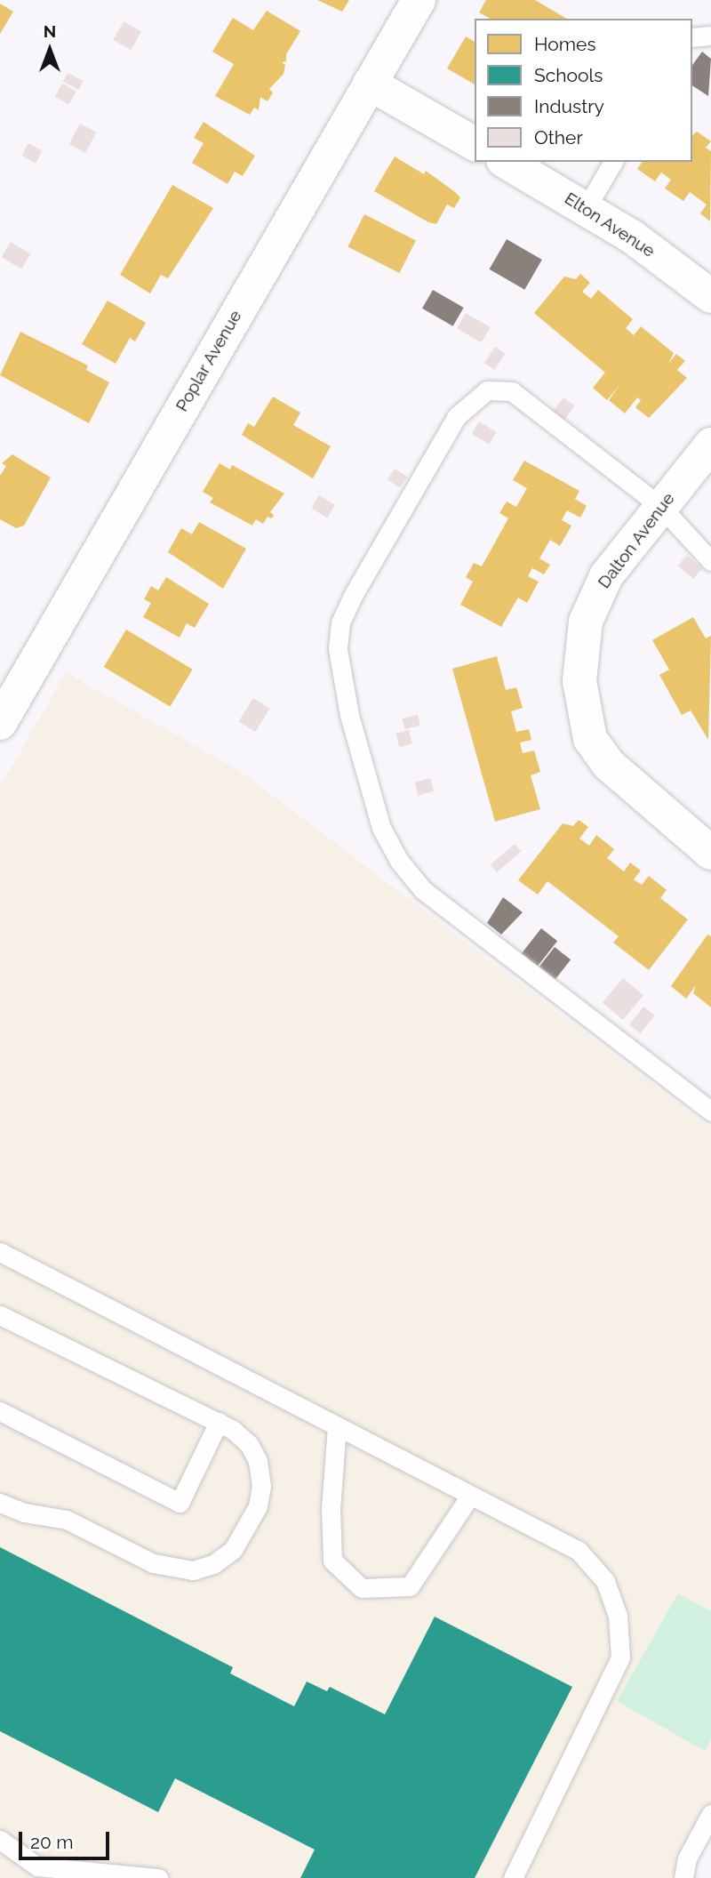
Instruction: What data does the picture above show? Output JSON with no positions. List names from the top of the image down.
{
  "streets": {
    "street": ["Elton Avenue", "Poplar Avenue", "Dalton Avenue"]
  },
  "legend": [
    "Homes",
    "Schools",
    "Industry",
    "Other"
  ],
  "scale_bar": "20 m",
  "north": "top"
}
